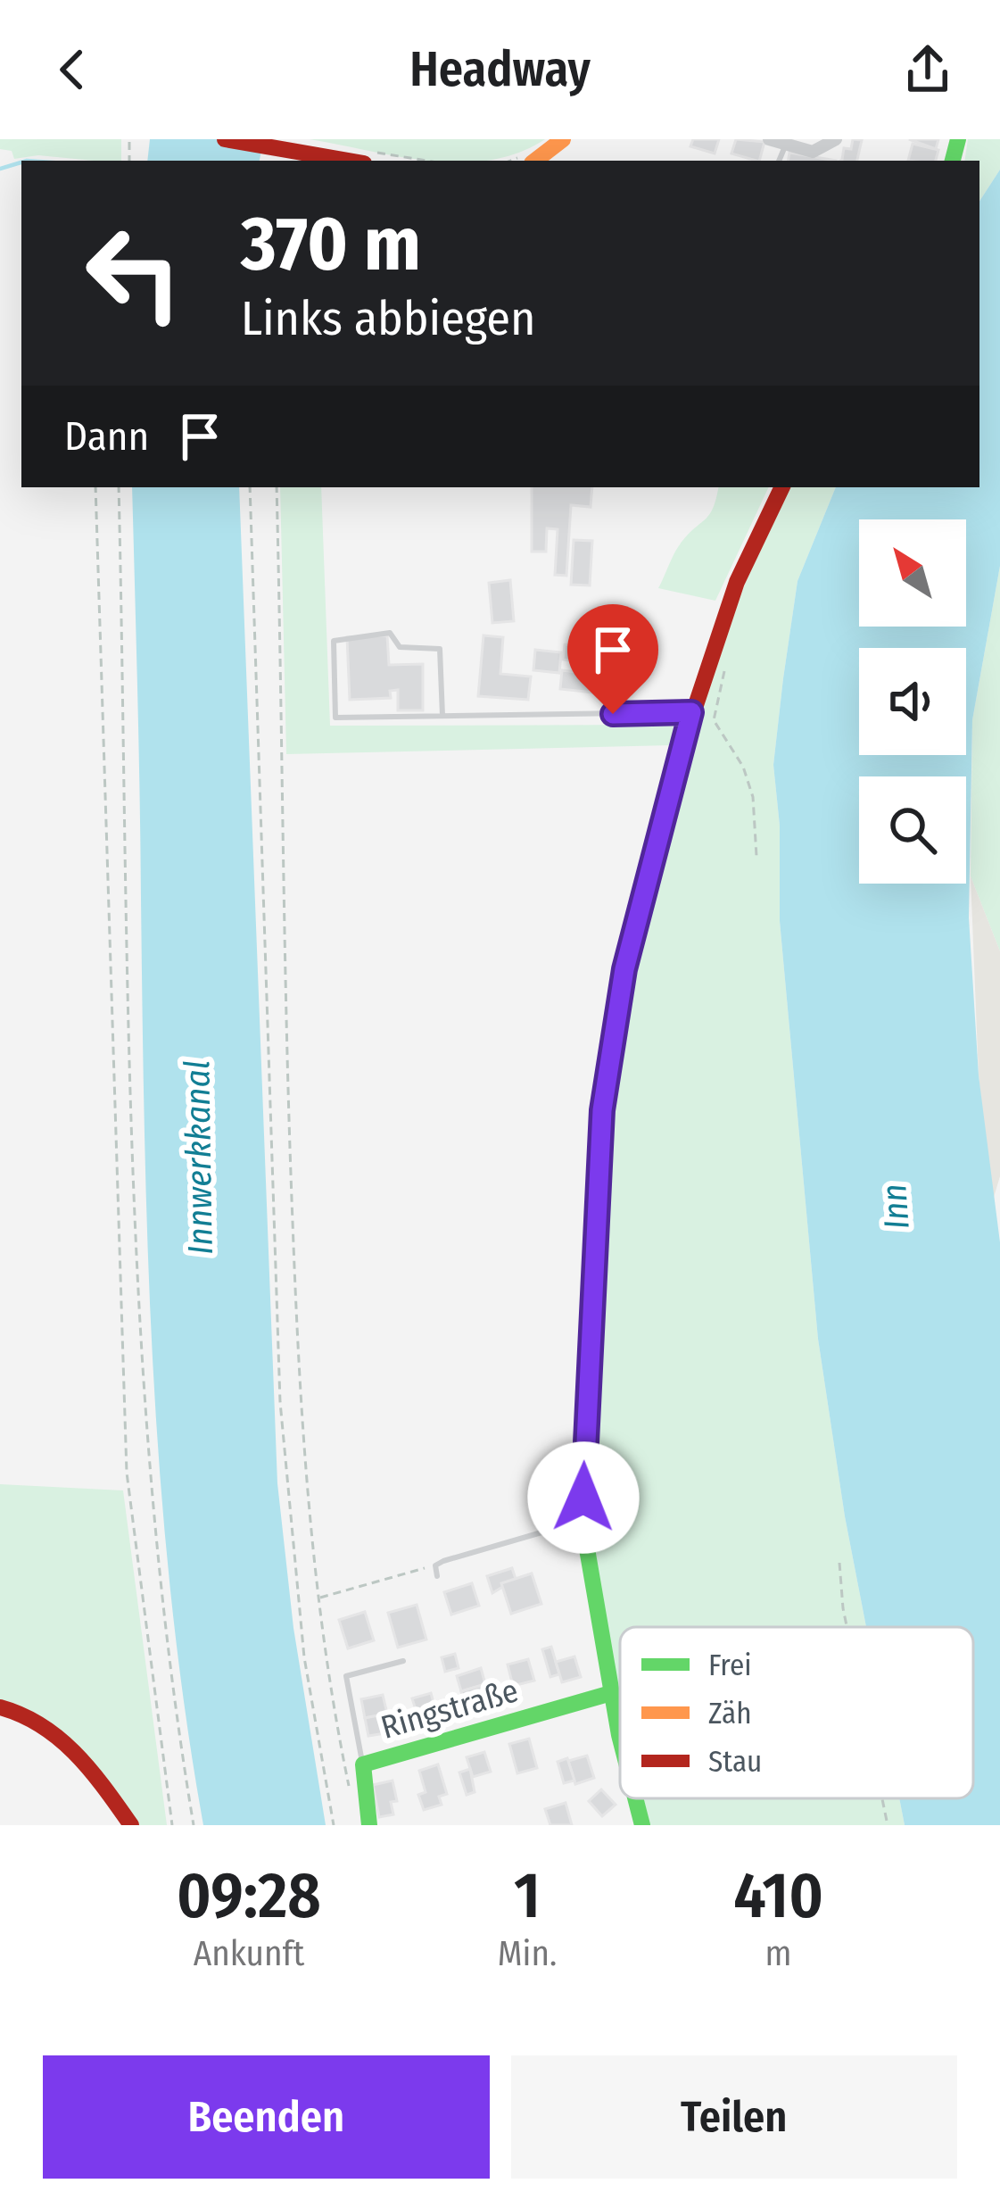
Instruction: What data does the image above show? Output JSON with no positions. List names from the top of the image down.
{
  "streets": {
    "street": ["Ringstraße"]
  },
  "water": ["Innwerkkanal", "Inn"],
  "legend": ["Frei", "Zäh", "Stau"],
  "north": "top left",
  "page": {
    "header": "Headway",
    "turn": ["370 m", "Links abbiegen"],
    "then": "Dann",
    "eta": [
      "09:28",
      "Ankunft",
      "1",
      "Min.",
      "410",
      "m"
    ],
    "buttons": ["Beenden", "Teilen"]
  }
}
